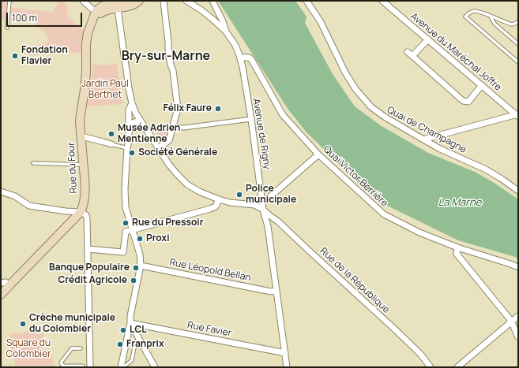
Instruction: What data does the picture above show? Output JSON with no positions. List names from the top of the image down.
{
  "streets": {
    "main road": ["Rue du Four"],
    "street": [
      "Avenue du Maréchal Joffre",
      "Quai de Champagne",
      "Avenue de Rigny",
      "Quai Victor Berrière",
      "Rue Léopold Bellan",
      "Rue de la République",
      "Rue Favier"
    ]
  },
  "crossings": [
    ["Avenue de Rigny", "Quai Victor Berrière"],
    ["Avenue de Rigny", "Rue Léopold Bellan"],
    ["Avenue de Rigny", "Rue de la République"],
    ["Avenue de Rigny", "Rue Favier"]
  ],
  "districts": ["Bry-sur-Marne"],
  "water": ["La Marne"],
  "parks": ["Jardin Paul Berthet", "Square du Colombier"],
  "places": [
    "Fondation Flavier",
    "Félix Faure",
    "Musée Adrien Mentienne",
    "Société Générale",
    "Police municipale",
    "Rue du Pressoir",
    "Proxi",
    "Banque Populaire",
    "Crédit Agricole",
    "Crèche municipale du Colombier",
    "LCL",
    "Franprix"
  ],
  "scale_bar": "100 m"
}
